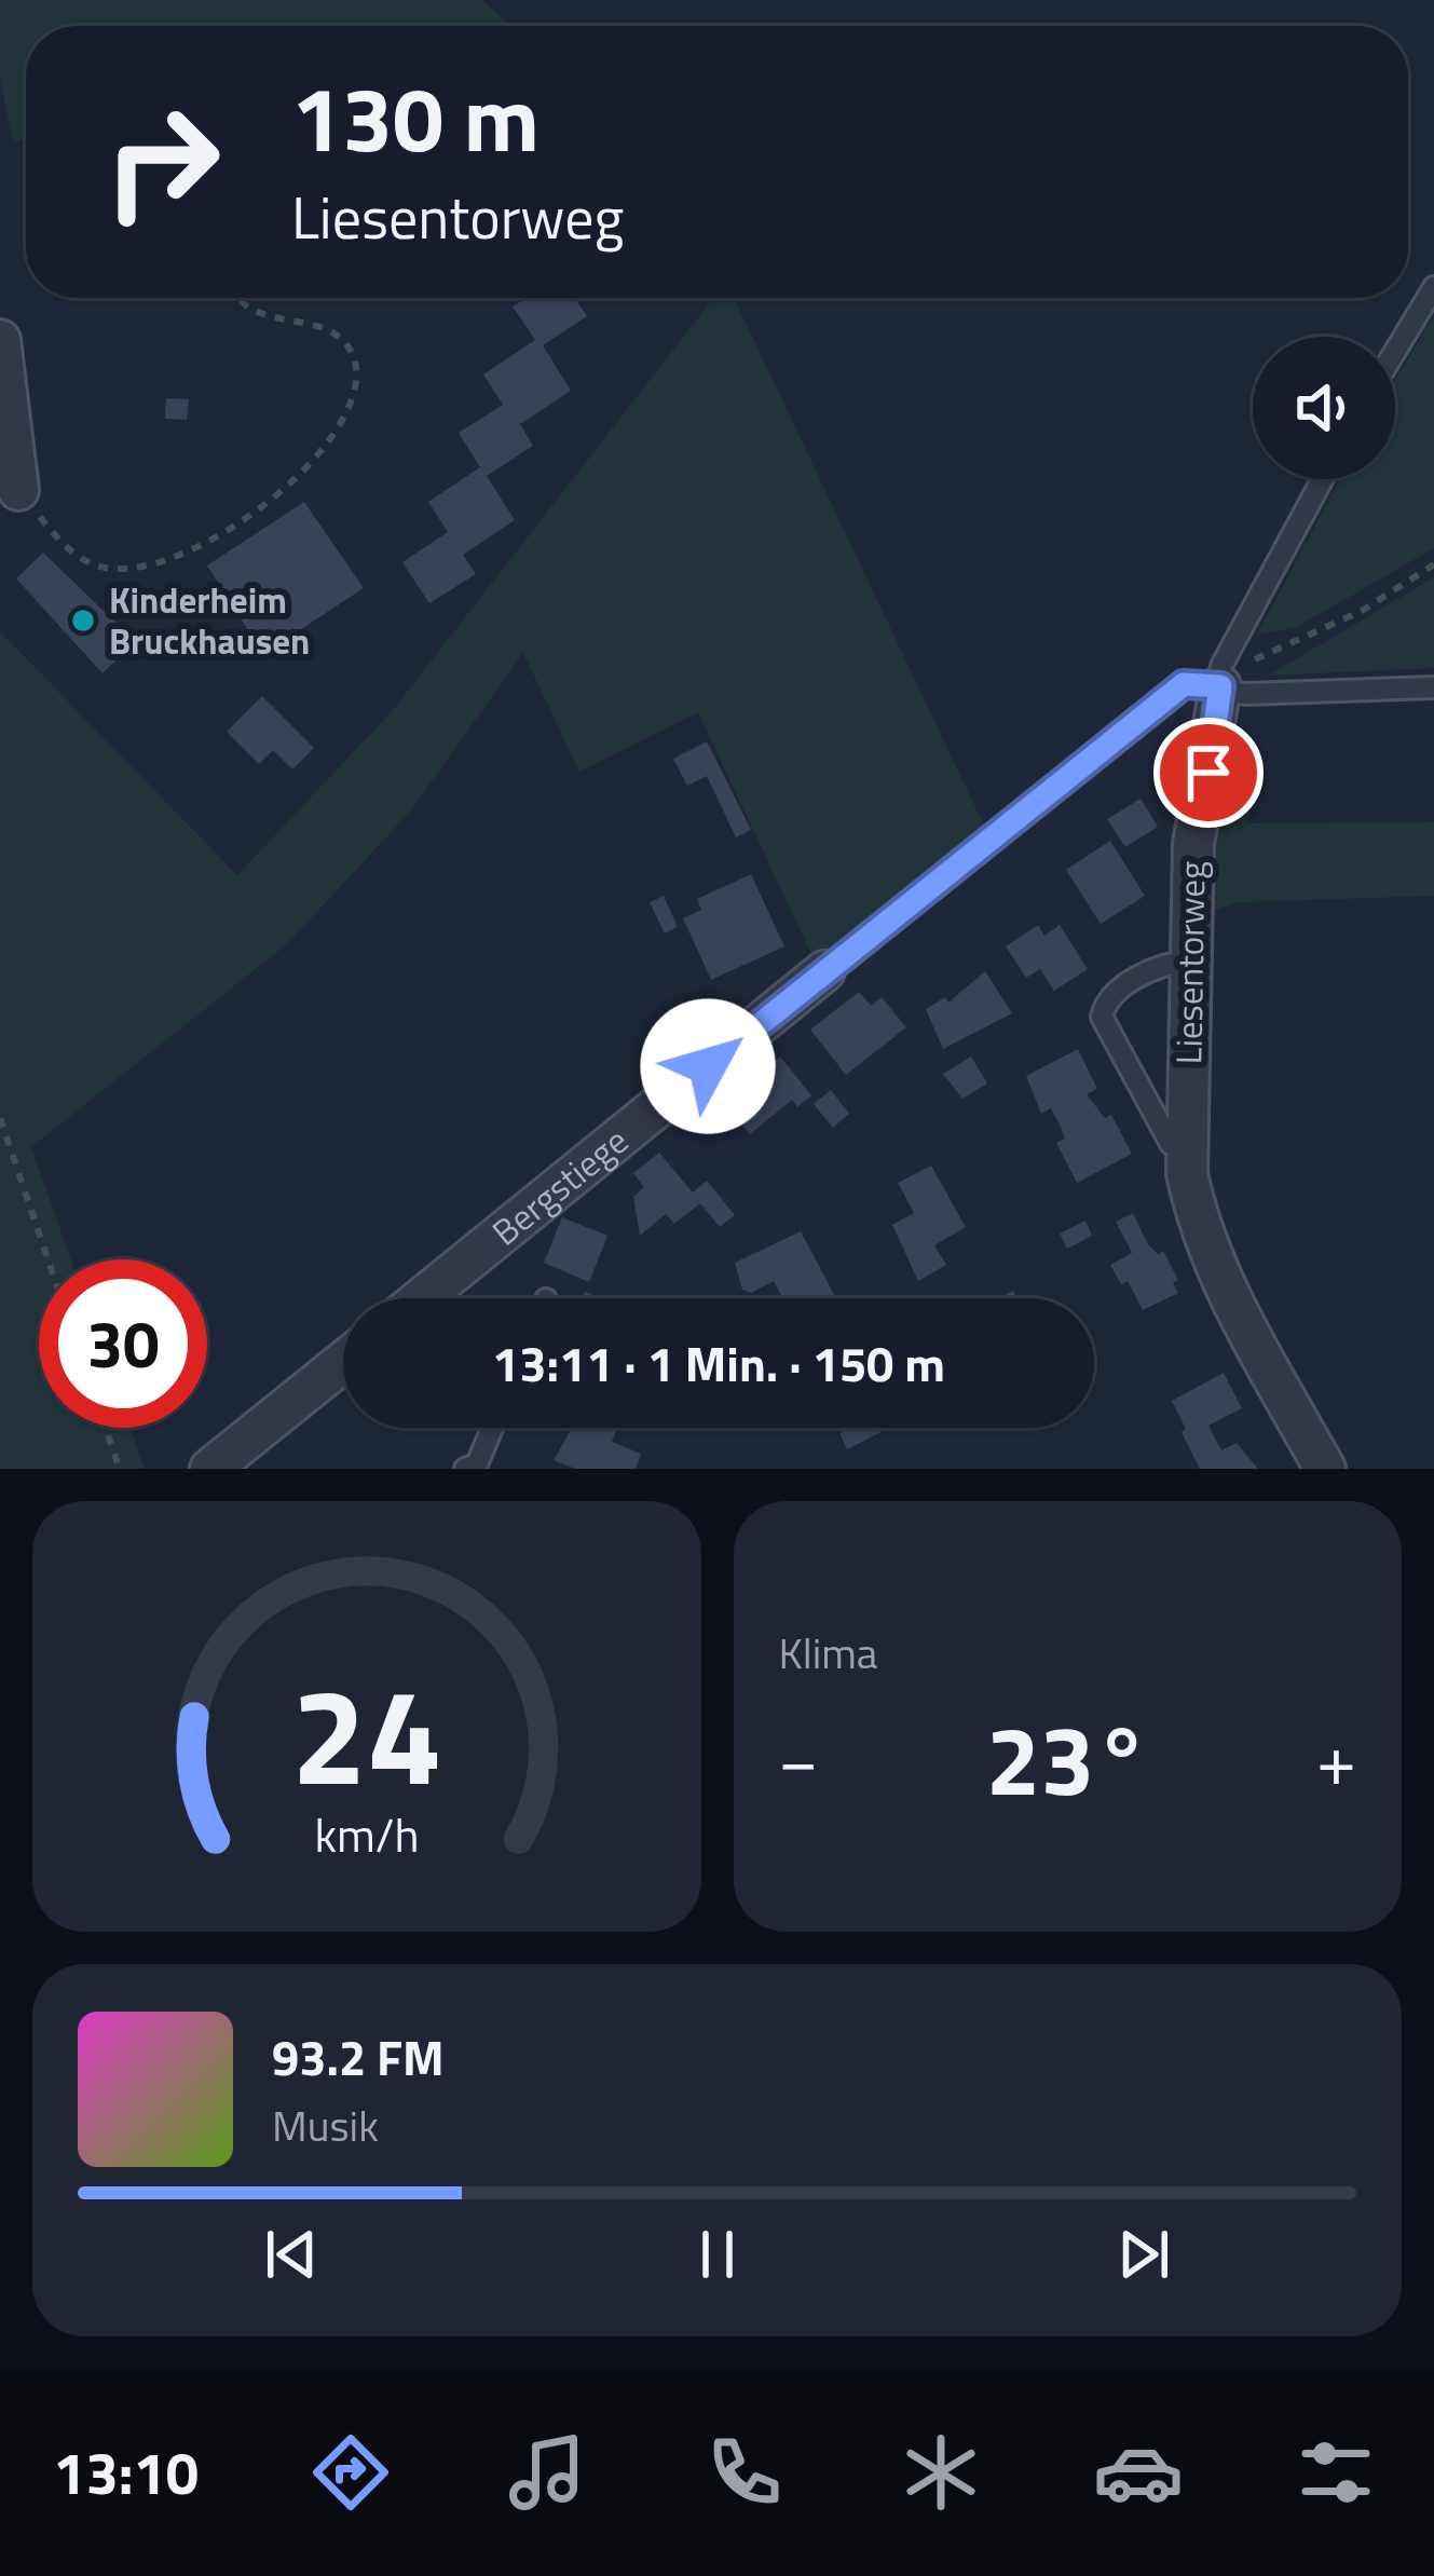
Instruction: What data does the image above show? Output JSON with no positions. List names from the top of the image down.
{
  "streets": {
    "street": ["Liesentorweg", "Bergstiege"]
  },
  "crossings": [
    ["Liesentorweg", "Bergstiege"]
  ],
  "places": ["Kinderheim Bruckhausen"],
  "page": {
    "turn": ["130 m", "Liesentorweg"],
    "limit": "30",
    "trip": "13:11 · 1 Min. · 150 m",
    "tile": "Klima",
    "heat": ["−", "23°", "+"],
    "song": ["93.2 FM", "Musik"],
    "tabs": "13:10",
    "gauge": ["24", "km/h"]
  }
}
